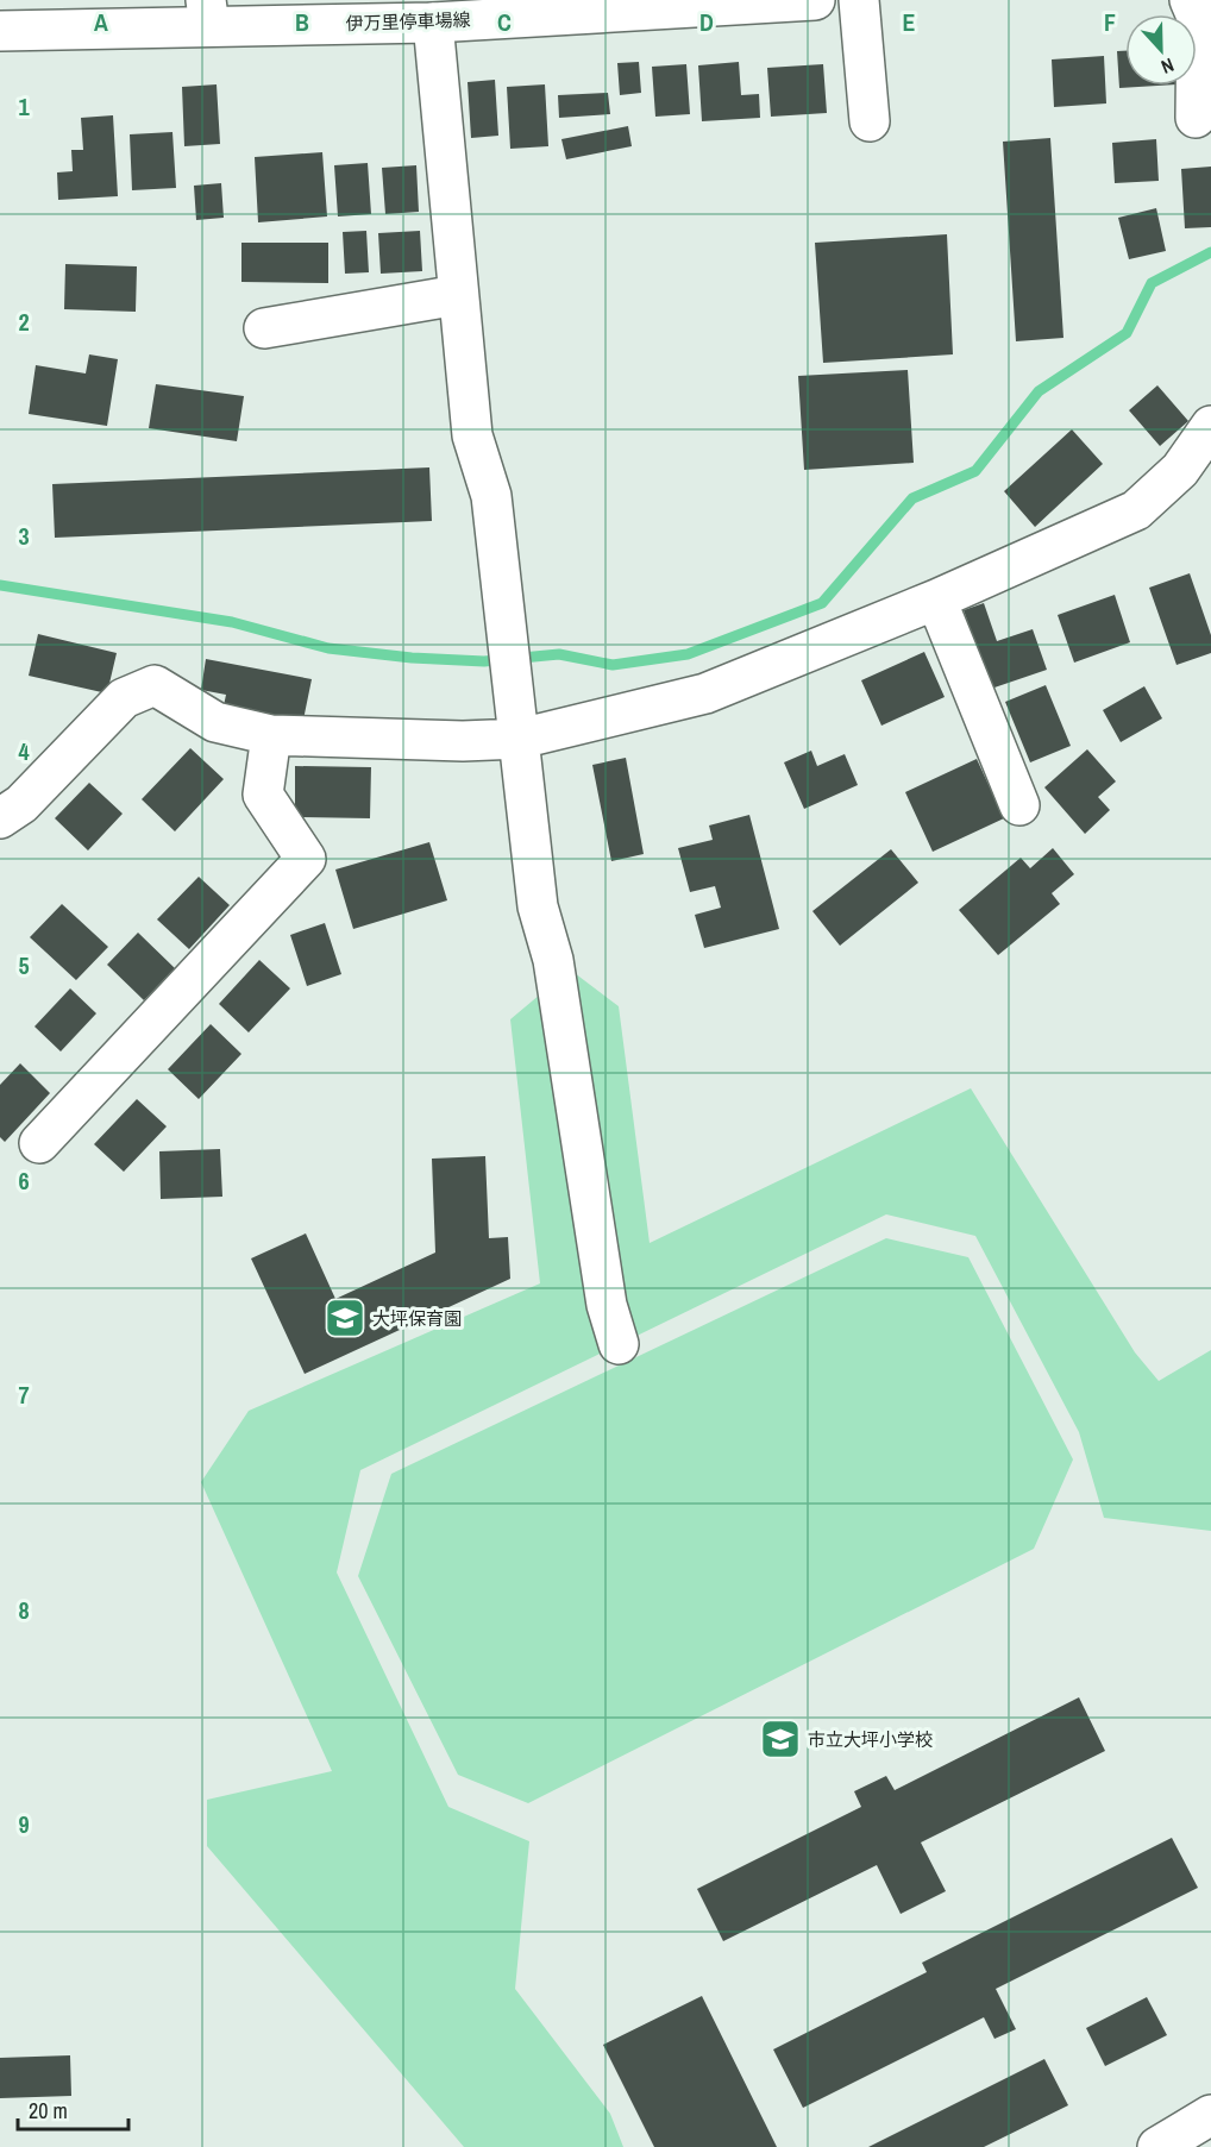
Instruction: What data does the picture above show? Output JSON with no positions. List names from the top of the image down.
{
  "streets": {
    "street": ["伊万里停車場線"]
  },
  "places": {
    "school or university": ["大坪保育園", "市立大坪小学校"]
  },
  "scale_bar": "20 m",
  "north": "bottom",
  "grid": {
    "columns": [
      "A",
      "B",
      "C",
      "D",
      "E",
      "F"
    ],
    "rows": [
      "1",
      "2",
      "3",
      "4",
      "5",
      "6",
      "7",
      "8",
      "9"
    ]
  }
}
